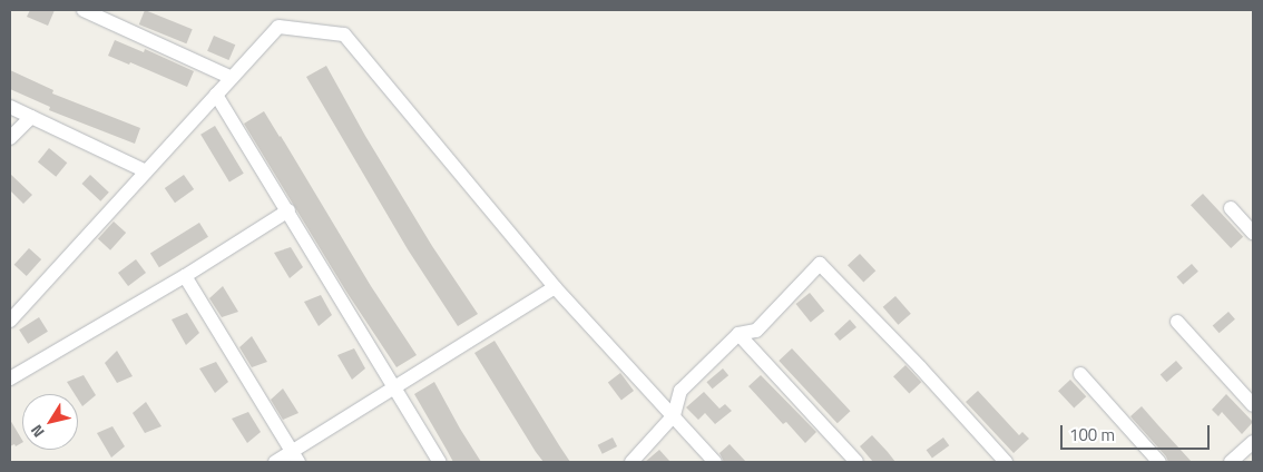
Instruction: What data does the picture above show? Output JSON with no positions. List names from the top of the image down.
{
  "scale_bar": "100 m",
  "north": "bottom left"
}
